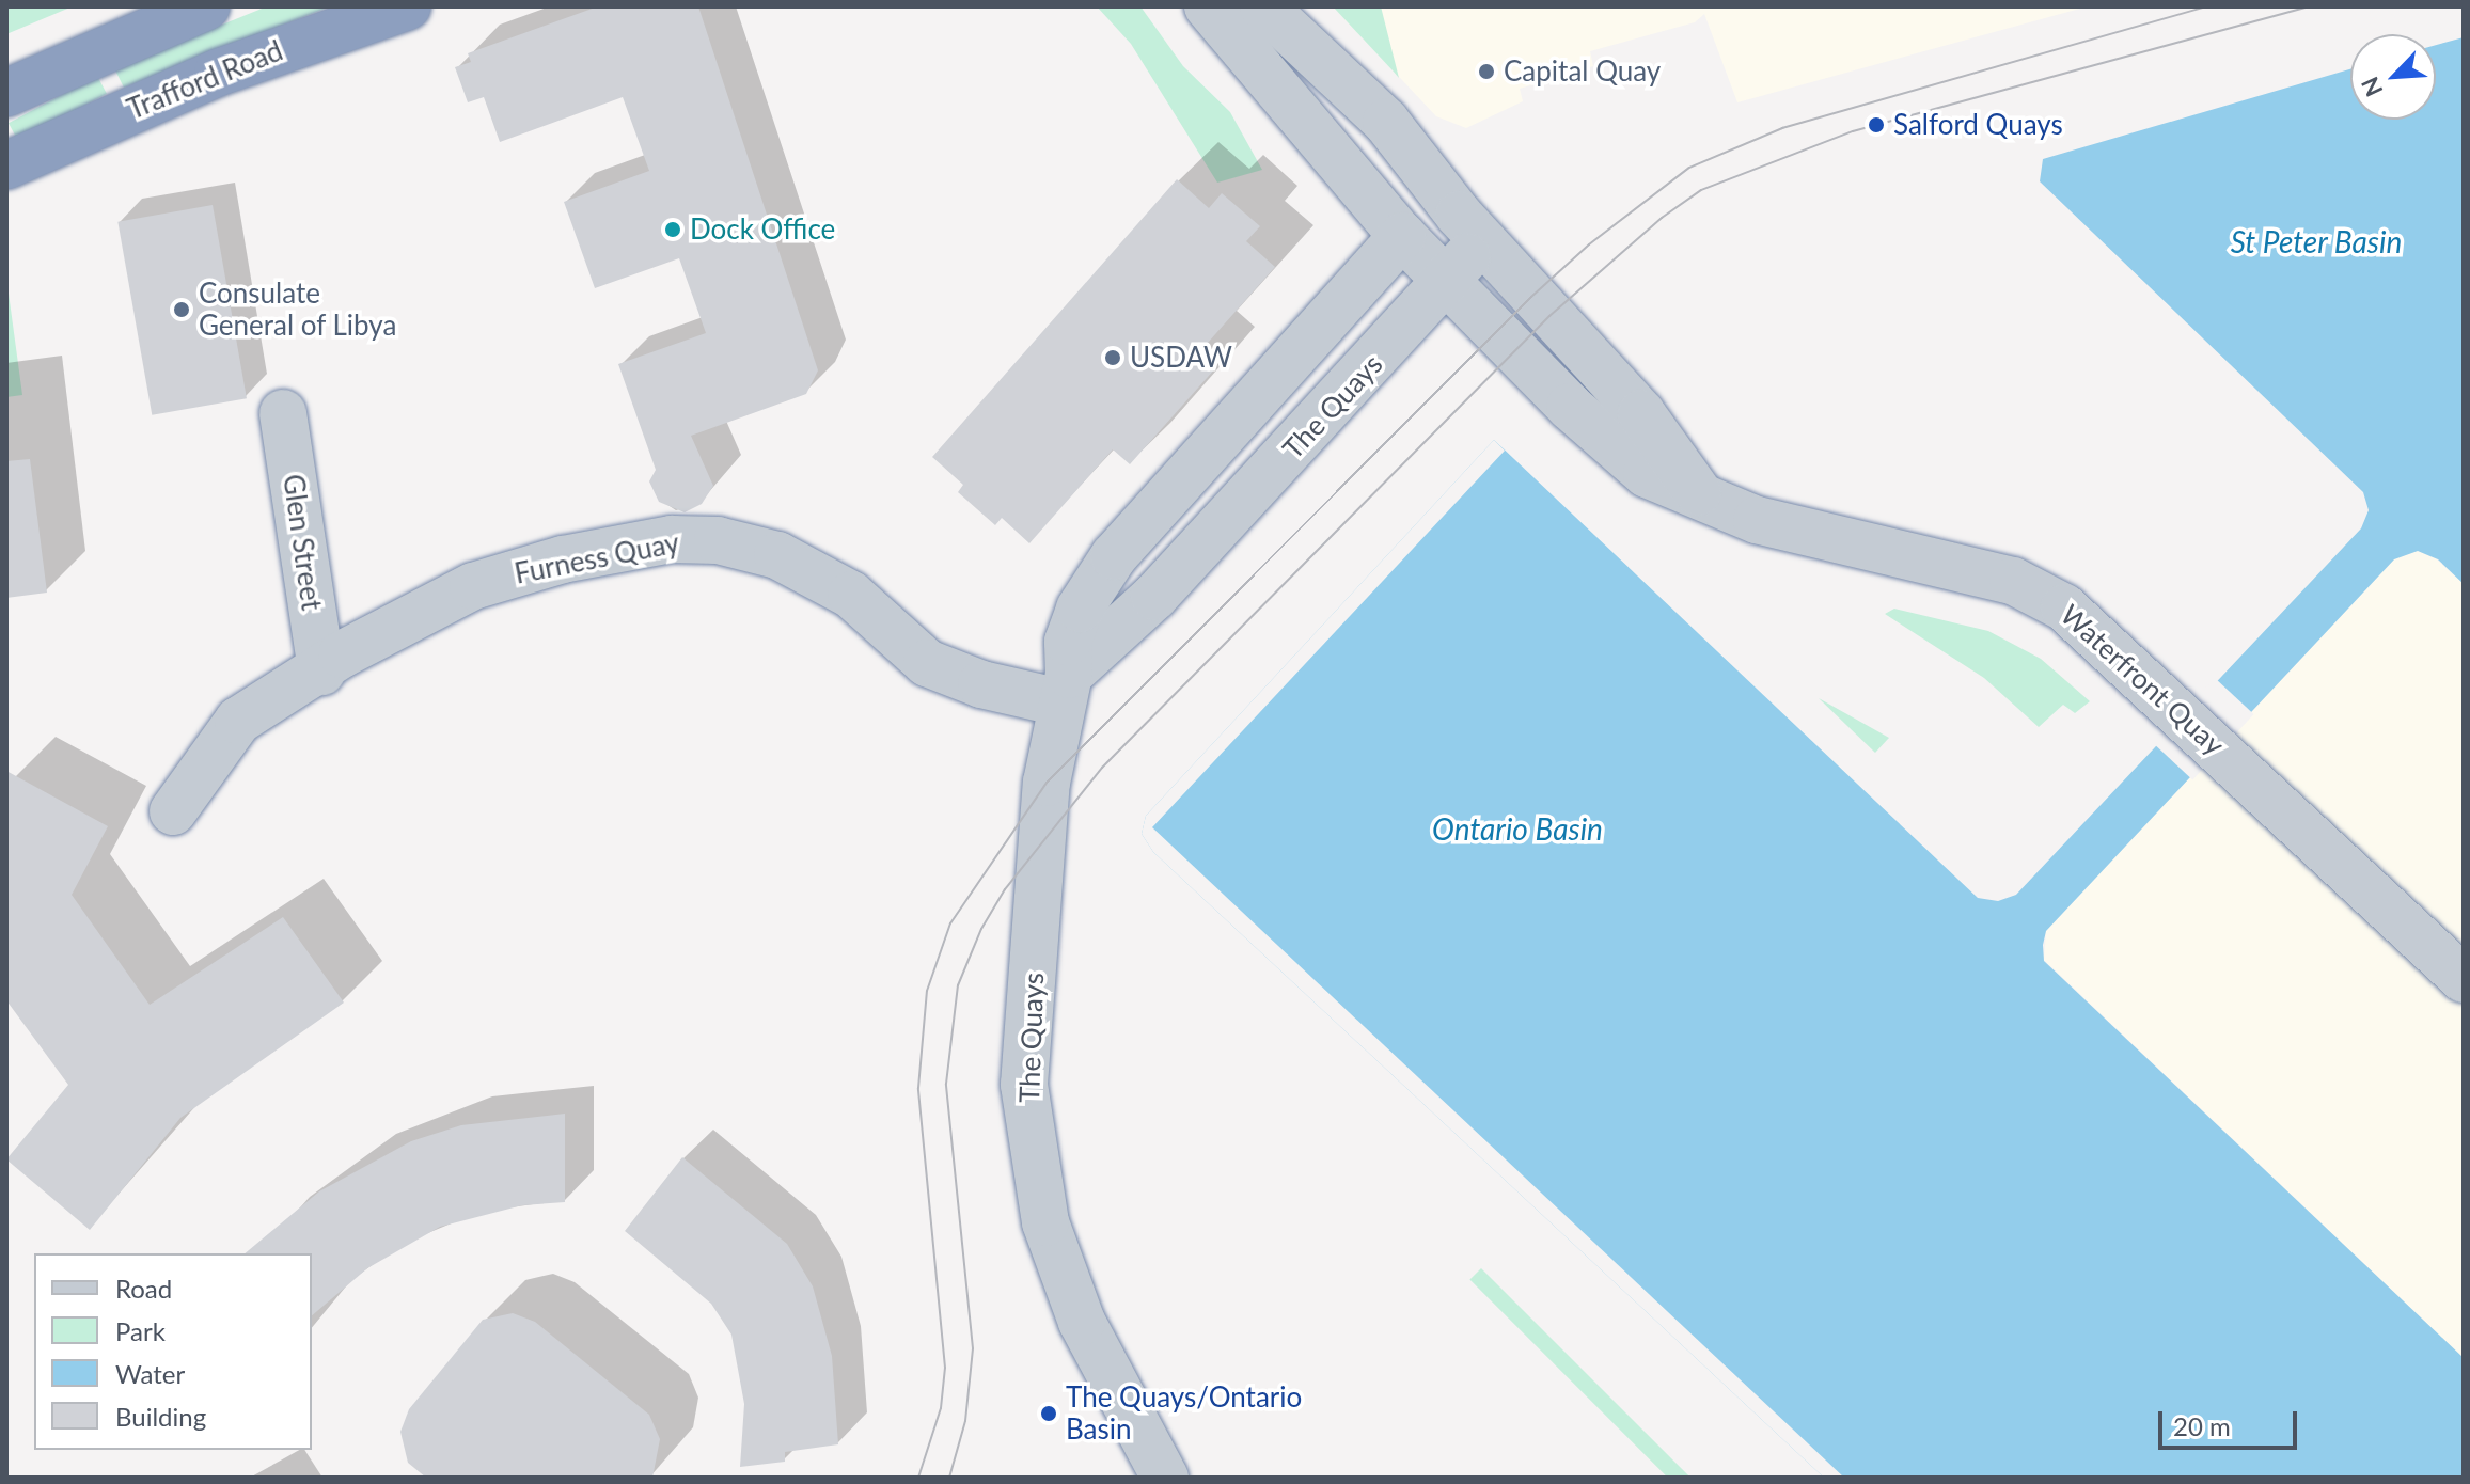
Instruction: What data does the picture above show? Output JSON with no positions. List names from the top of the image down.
{
  "streets": {
    "highway": ["Trafford Road"],
    "street": [
      "The Quays",
      "Glen Street",
      "Furness Quay",
      "Waterfront Quay"
    ]
  },
  "crossings": [
    ["The Quays", "Furness Quay"],
    ["The Quays", "Waterfront Quay"],
    ["Glen Street", "Furness Quay"]
  ],
  "water": ["St Peter Basin", "Ontario Basin"],
  "places": [
    "Capital Quay",
    "Salford Quays",
    "Dock Office",
    "Consulate General of Libya",
    "USDAW",
    "The Quays/Ontario Basin"
  ],
  "legend": [
    "Road",
    "Park",
    "Water",
    "Building"
  ],
  "scale_bar": "20 m",
  "north": "bottom left"
}
